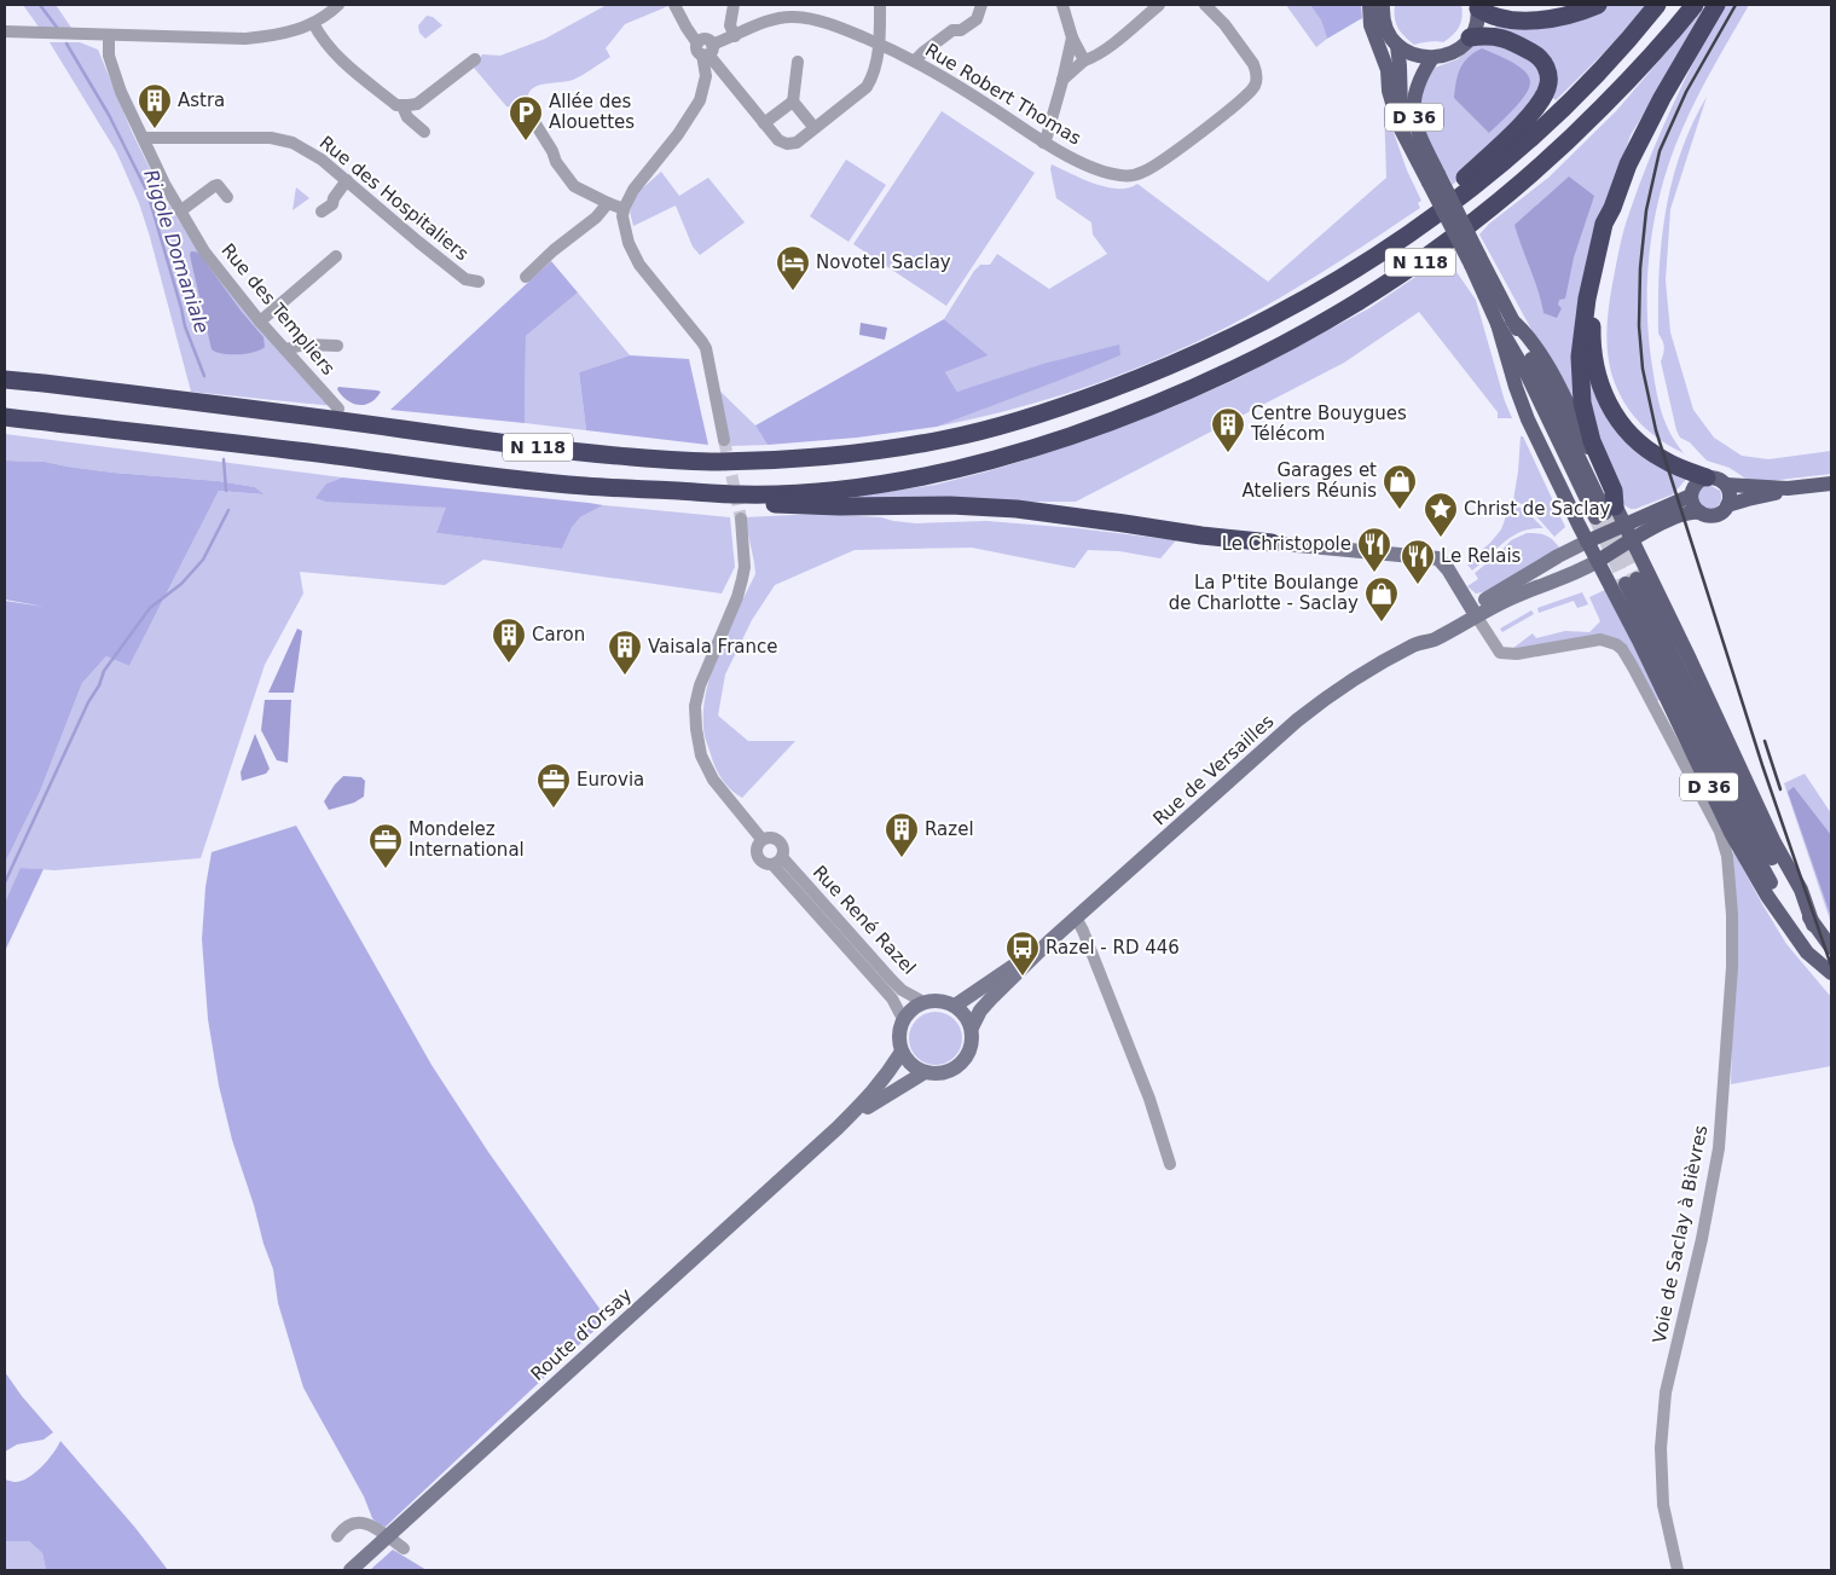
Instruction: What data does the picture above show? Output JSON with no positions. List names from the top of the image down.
{
  "streets": {
    "highway": ["N 118"],
    "main road": ["D 36", "Rue de Versailles", "Route d'Orsay"],
    "street": [
      "Rue Robert Thomas",
      "Rue des Hospitaliers",
      "Rue des Templiers",
      "Rue René Razel",
      "Voie de Saclay à Bièvres"
    ]
  },
  "crossings": [
    ["D 36", "Rue de Versailles"],
    ["Rue des Hospitaliers", "Rue des Templiers"],
    ["Rue de Versailles", "Rue René Razel"],
    ["Rue de Versailles", "Voie de Saclay à Bièvres"],
    ["Rue de Versailles", "Route d'Orsay"],
    ["Rue René Razel", "Route d'Orsay"]
  ],
  "water": ["Rigole Domaniale"],
  "places": {
    "building": [
      "Astra",
      "Centre Bouygues Télécom",
      "Caron",
      "Vaisala France",
      "Razel"
    ],
    "parking": ["Allée des Alouettes"],
    "hotel": ["Novotel Saclay"],
    "shop": ["Garages et Ateliers Réunis", "La P'tite Boulange de Charlotte - Saclay"],
    "place": ["Christ de Saclay"],
    "restaurant": ["Le Christopole", "Le Relais"],
    "office": ["Eurovia", "Mondelez International"],
    "bus stop": ["Razel - RD 446"]
  }
}
